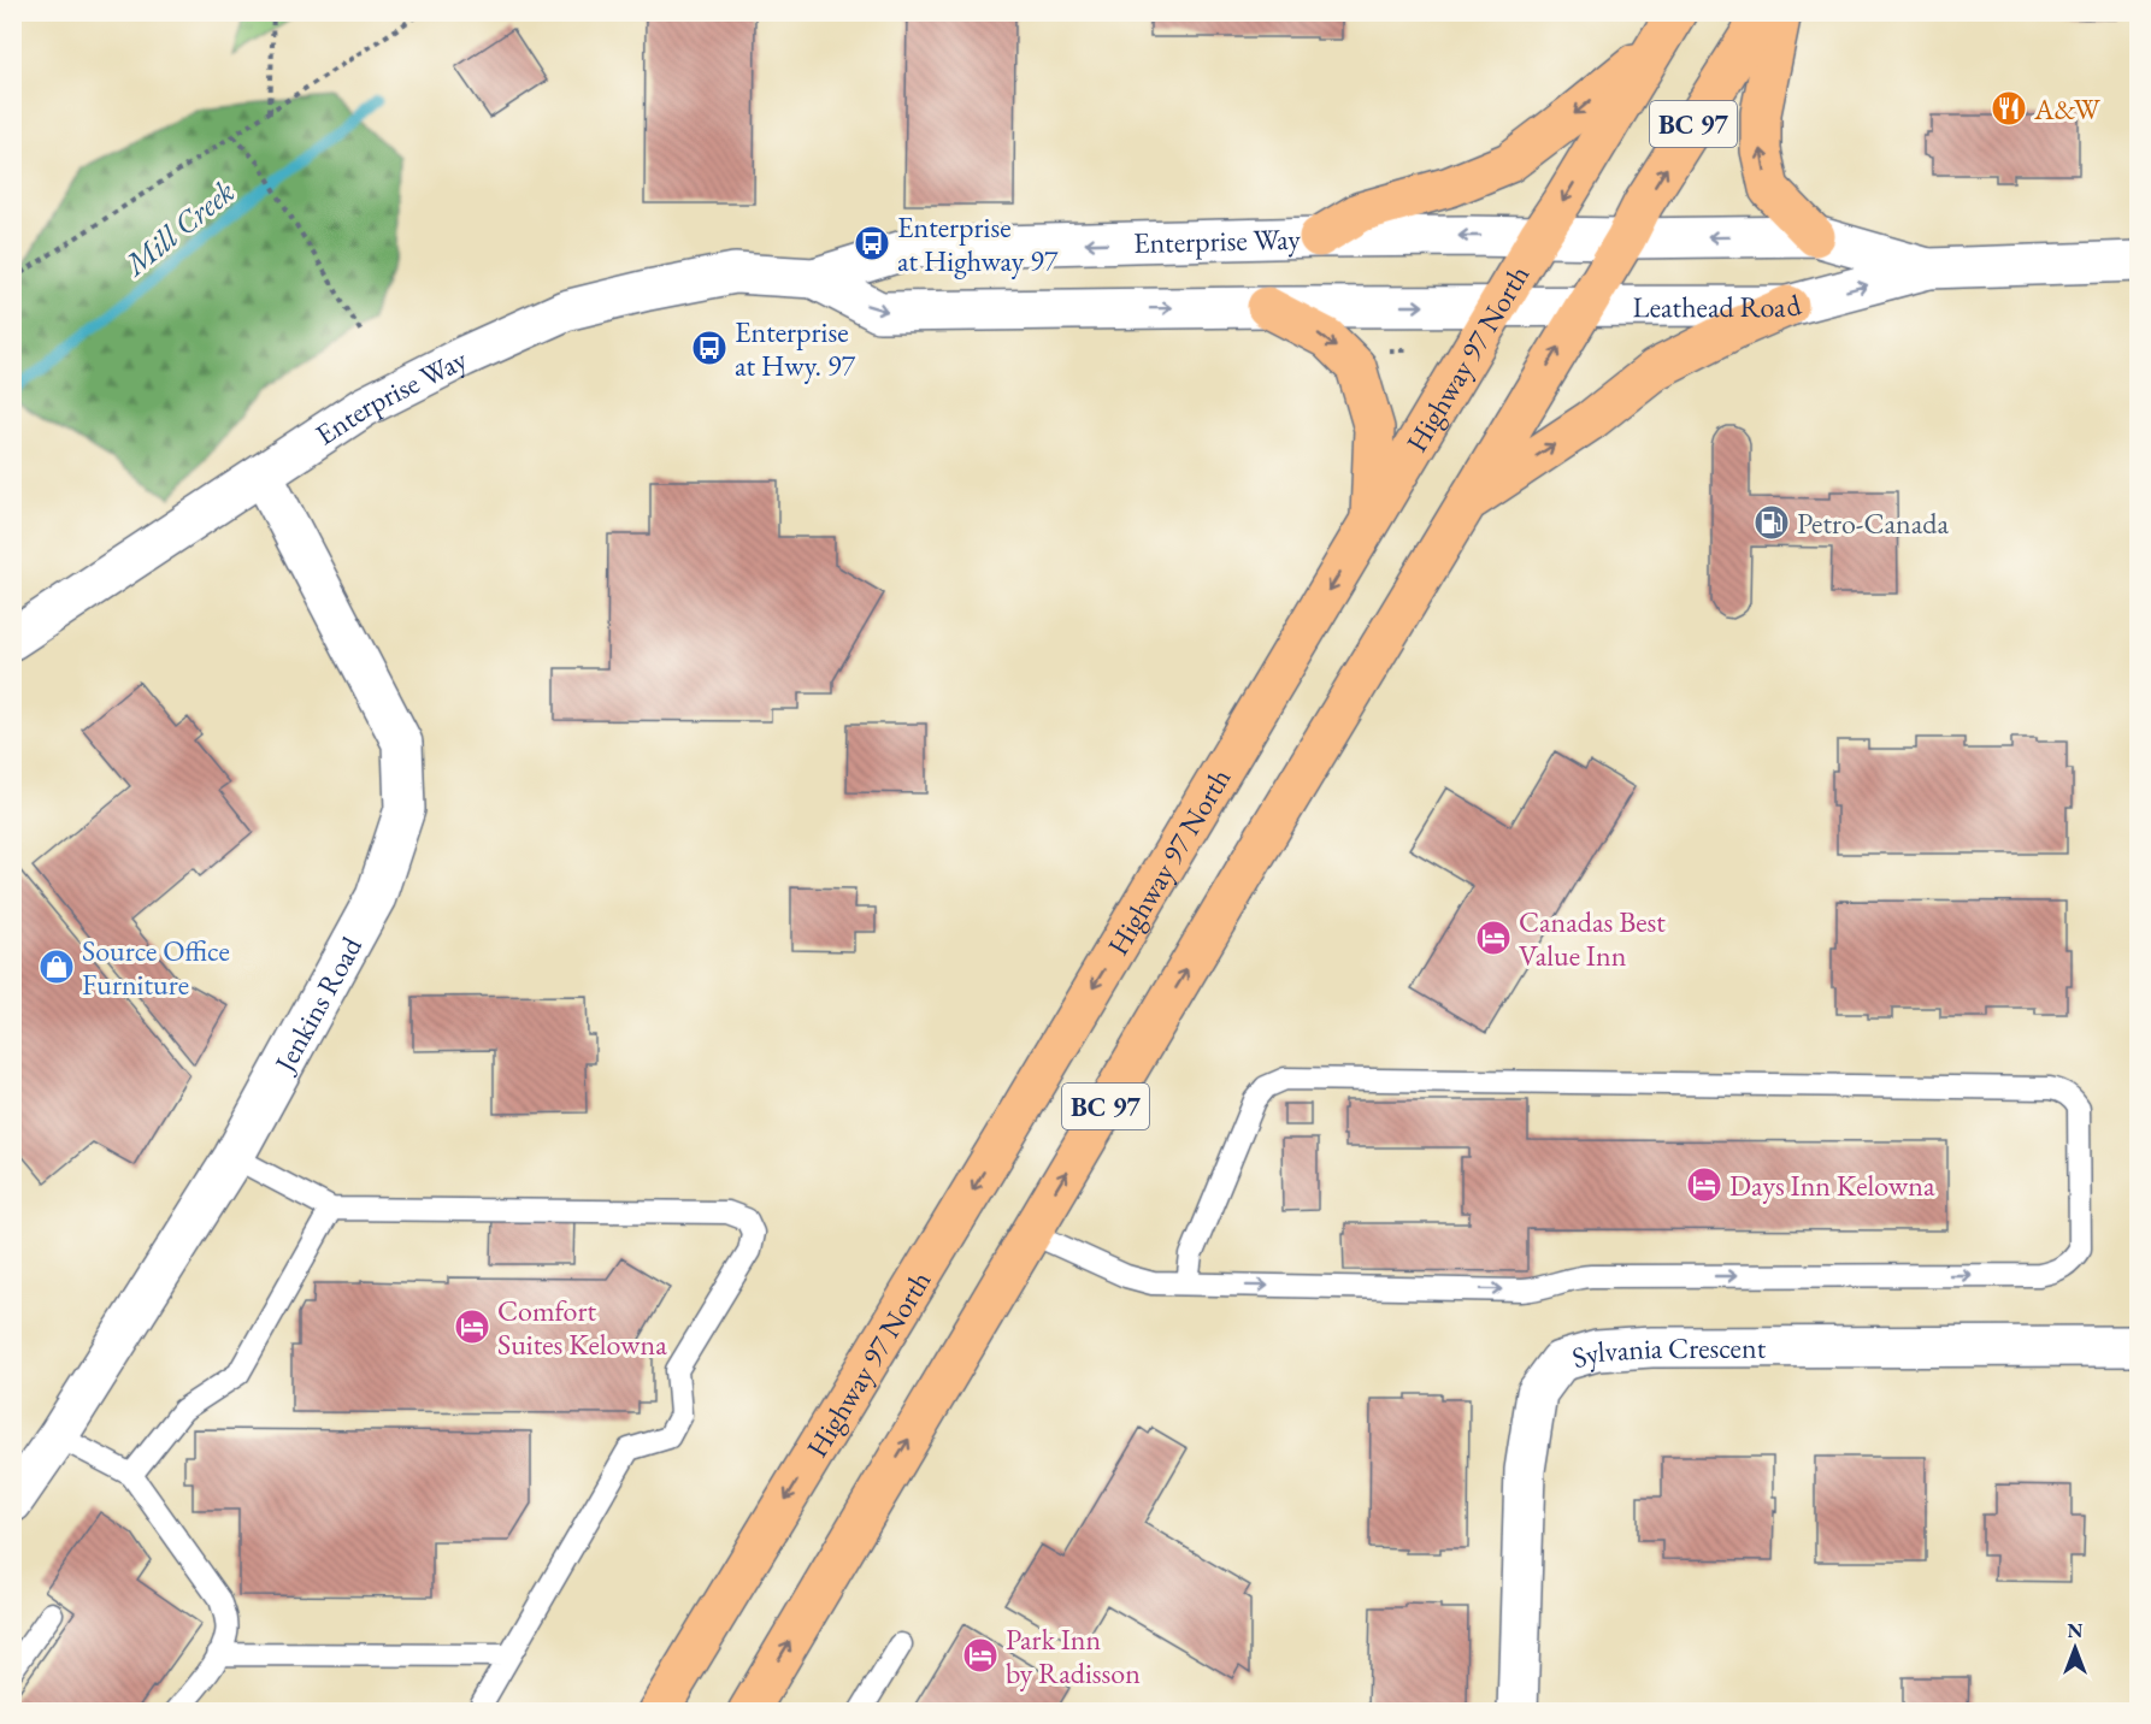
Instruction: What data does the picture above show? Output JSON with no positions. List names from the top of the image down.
{
  "streets": {
    "highway": ["BC 97", "Highway 97 North"],
    "street": [
      "Enterprise Way",
      "Leathead Road",
      "Jenkins Road",
      "Sylvania Crescent"
    ]
  },
  "crossings": [
    ["BC 97", "Enterprise Way"],
    ["BC 97", "Leathead Road"],
    ["Enterprise Way", "Leathead Road"],
    ["Enterprise Way", "Highway 97 North"],
    ["Enterprise Way", "Jenkins Road"],
    ["Leathead Road", "Highway 97 North"]
  ],
  "water": ["Mill Creek"],
  "places": {
    "restaurant": ["A&W"],
    "bus stop": ["Enterprise at Highway 97", "Enterprise at Hwy. 97"],
    "fuel station": ["Petro-Canada"],
    "hotel": [
      "Canadas Best Value Inn",
      "Days Inn Kelowna",
      "Comfort Suites Kelowna",
      "Park Inn by Radisson"
    ],
    "shop": ["Source Office Furniture"]
  },
  "north": "top"
}
